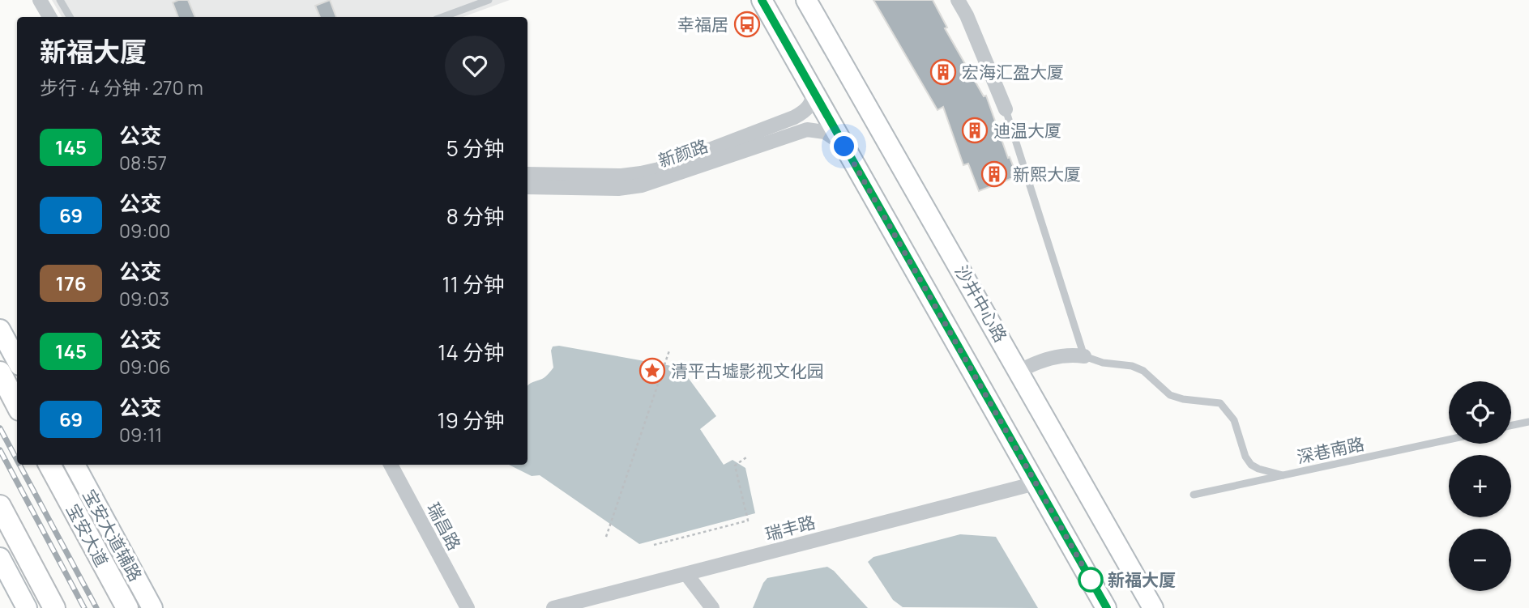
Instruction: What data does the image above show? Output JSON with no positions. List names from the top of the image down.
{
  "streets": {
    "main road": ["宝安大道"],
    "street": [
      "新颜路",
      "沙井中心路",
      "瑞昌路",
      "瑞丰路",
      "宝安大道辅路"
    ],
    "lane": ["深巷南路"]
  },
  "places": {
    "bus stop": ["幸福居"],
    "building": ["宏海汇盈大厦", "迪温大厦", "新熙大厦"],
    "place": ["清平古墟影视文化园"],
    "other": ["新福大厦"]
  },
  "lines": ["bus line 145"],
  "page": {
    "heading": ["新福大厦", "步行 · 4 分钟 · 270 m"],
    "list": [
      {
        "mark": "145",
        "name": "公交",
        "note": "08:57",
        "value": "5 分钟"
      },
      {
        "mark": "69",
        "name": "公交",
        "note": "09:00",
        "value": "8 分钟"
      },
      {
        "mark": "176",
        "name": "公交",
        "note": "09:03",
        "value": "11 分钟"
      },
      {
        "mark": "145",
        "name": "公交",
        "note": "09:06",
        "value": "14 分钟"
      },
      {
        "mark": "69",
        "name": "公交",
        "note": "09:11",
        "value": "19 分钟"
      }
    ],
    "map_buttons": ["+", "−"]
  }
}
